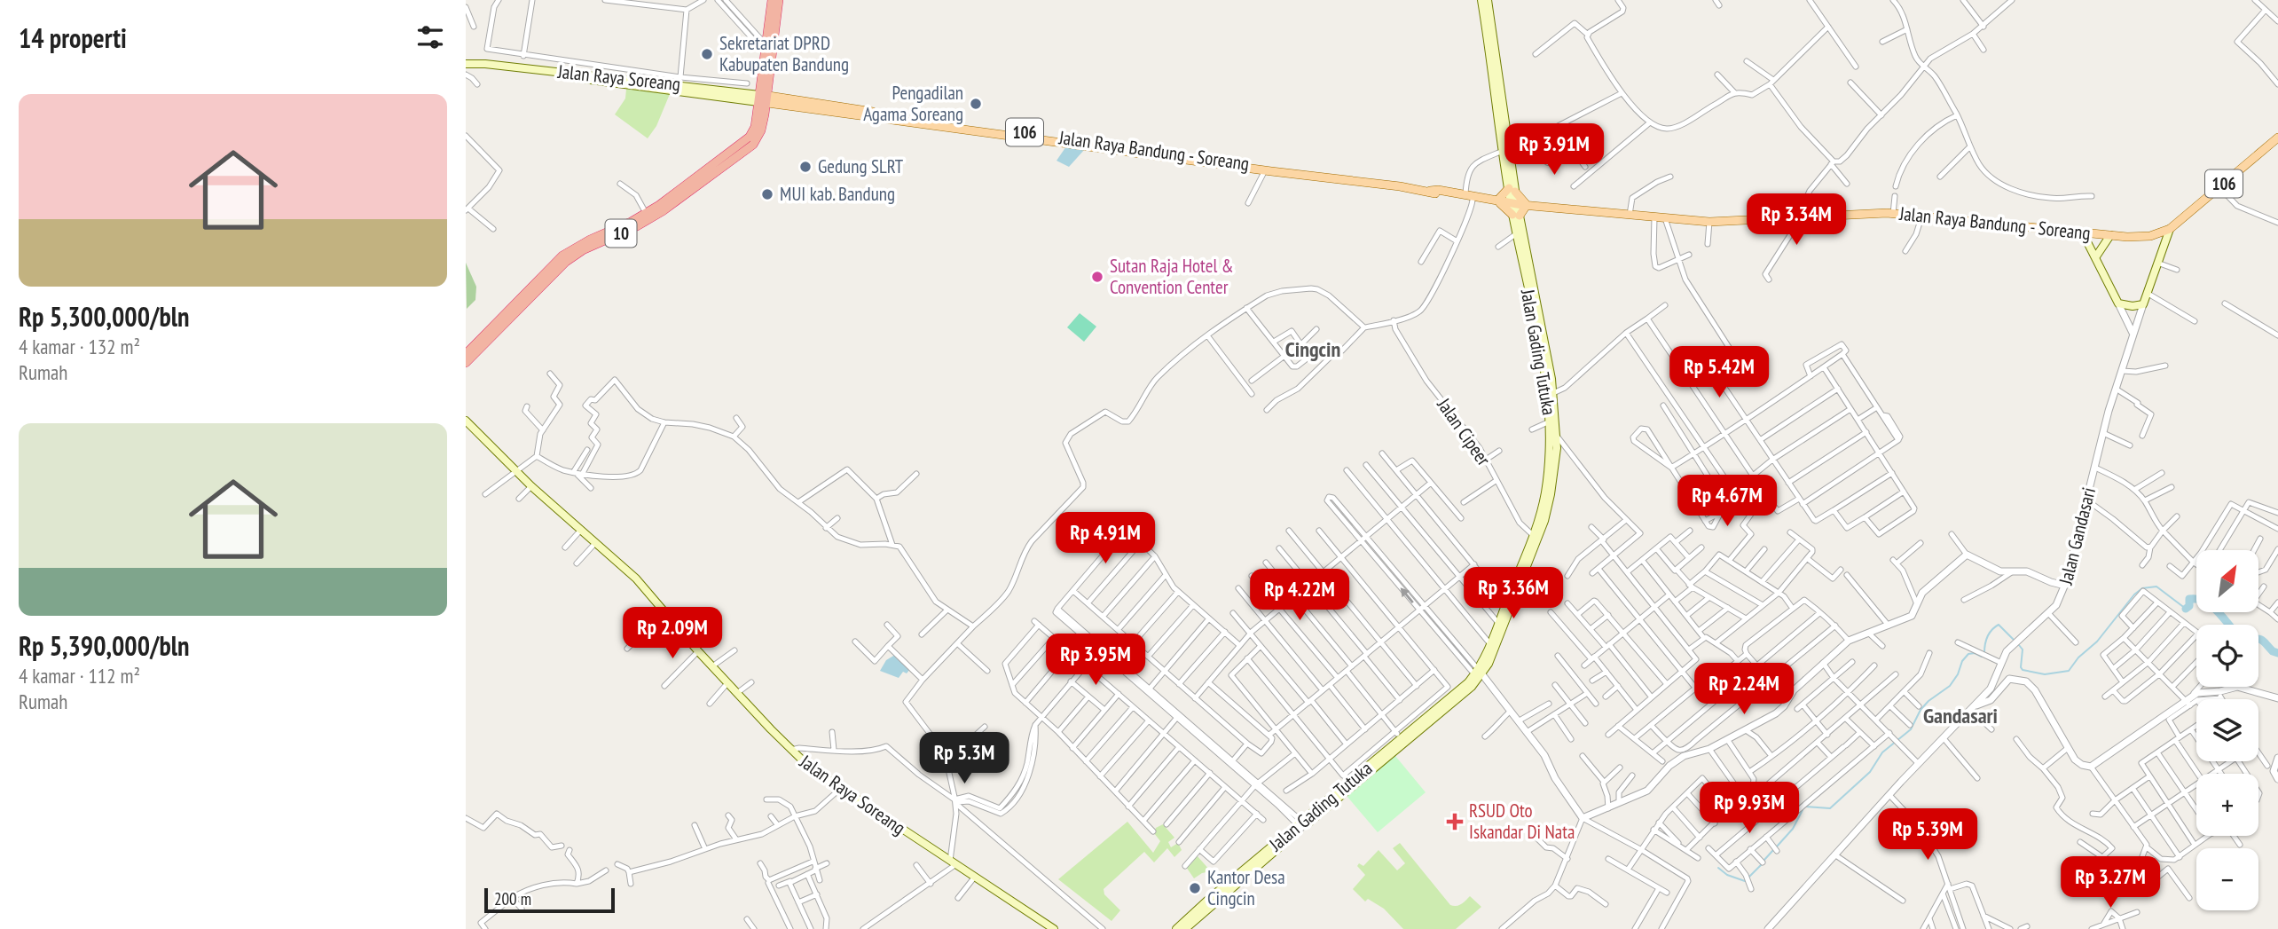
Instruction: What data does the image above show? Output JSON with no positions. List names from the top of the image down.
{
  "streets": {
    "highway": ["10"],
    "main road": [
      "Jalan Raya Soreang",
      "106",
      "Jalan Raya Bandung - Soreang",
      "Jalan Gading Tutuka"
    ],
    "street": ["Jalan Cipeer", "Jalan Gandasari"]
  },
  "crossings": [
    ["Jalan Raya Soreang", "Jalan Raya Bandung - Soreang"],
    ["Jalan Raya Soreang", "10"],
    ["106", "Jalan Raya Bandung - Soreang"],
    ["Jalan Raya Bandung - Soreang", "10"],
    ["Jalan Raya Bandung - Soreang", "Jalan Gading Tutuka"],
    ["Jalan Gading Tutuka", "Jalan Cipeer"]
  ],
  "districts": ["Cingcin", "Gandasari"],
  "places": {
    "other": [
      "Sekretariat DPRD Kabupaten Bandung",
      "Pengadilan Agama Soreang",
      "Gedung SLRT",
      "MUI kab. Bandung",
      "Sutan Raja Hotel & Convention Center",
      "Kantor Desa Cingcin"
    ],
    "health": ["RSUD Oto Iskandar Di Nata"]
  },
  "scale_bar": "200 m",
  "north": "top right",
  "page": {
    "heading": "14 properti",
    "list": [
      {
        "name": "Rp 5,300,000/bln",
        "note": "4 kamar · 132 m² · Rumah"
      },
      {
        "name": "Rp 5,390,000/bln",
        "note": "4 kamar · 112 m² · Rumah"
      }
    ],
    "price": [
      "Rp 3.91M",
      "Rp 3.34M",
      "Rp 5.42M",
      "Rp 4.67M",
      "Rp 4.91M",
      "Rp 3.36M",
      "Rp 4.22M",
      "Rp 2.09M",
      "Rp 3.95M",
      "Rp 2.24M",
      "Rp 5.3M",
      "Rp 9.93M",
      "Rp 5.39M",
      "Rp 3.27M"
    ],
    "map_buttons": ["+", "−"],
    "scale": "200 m"
  }
}
